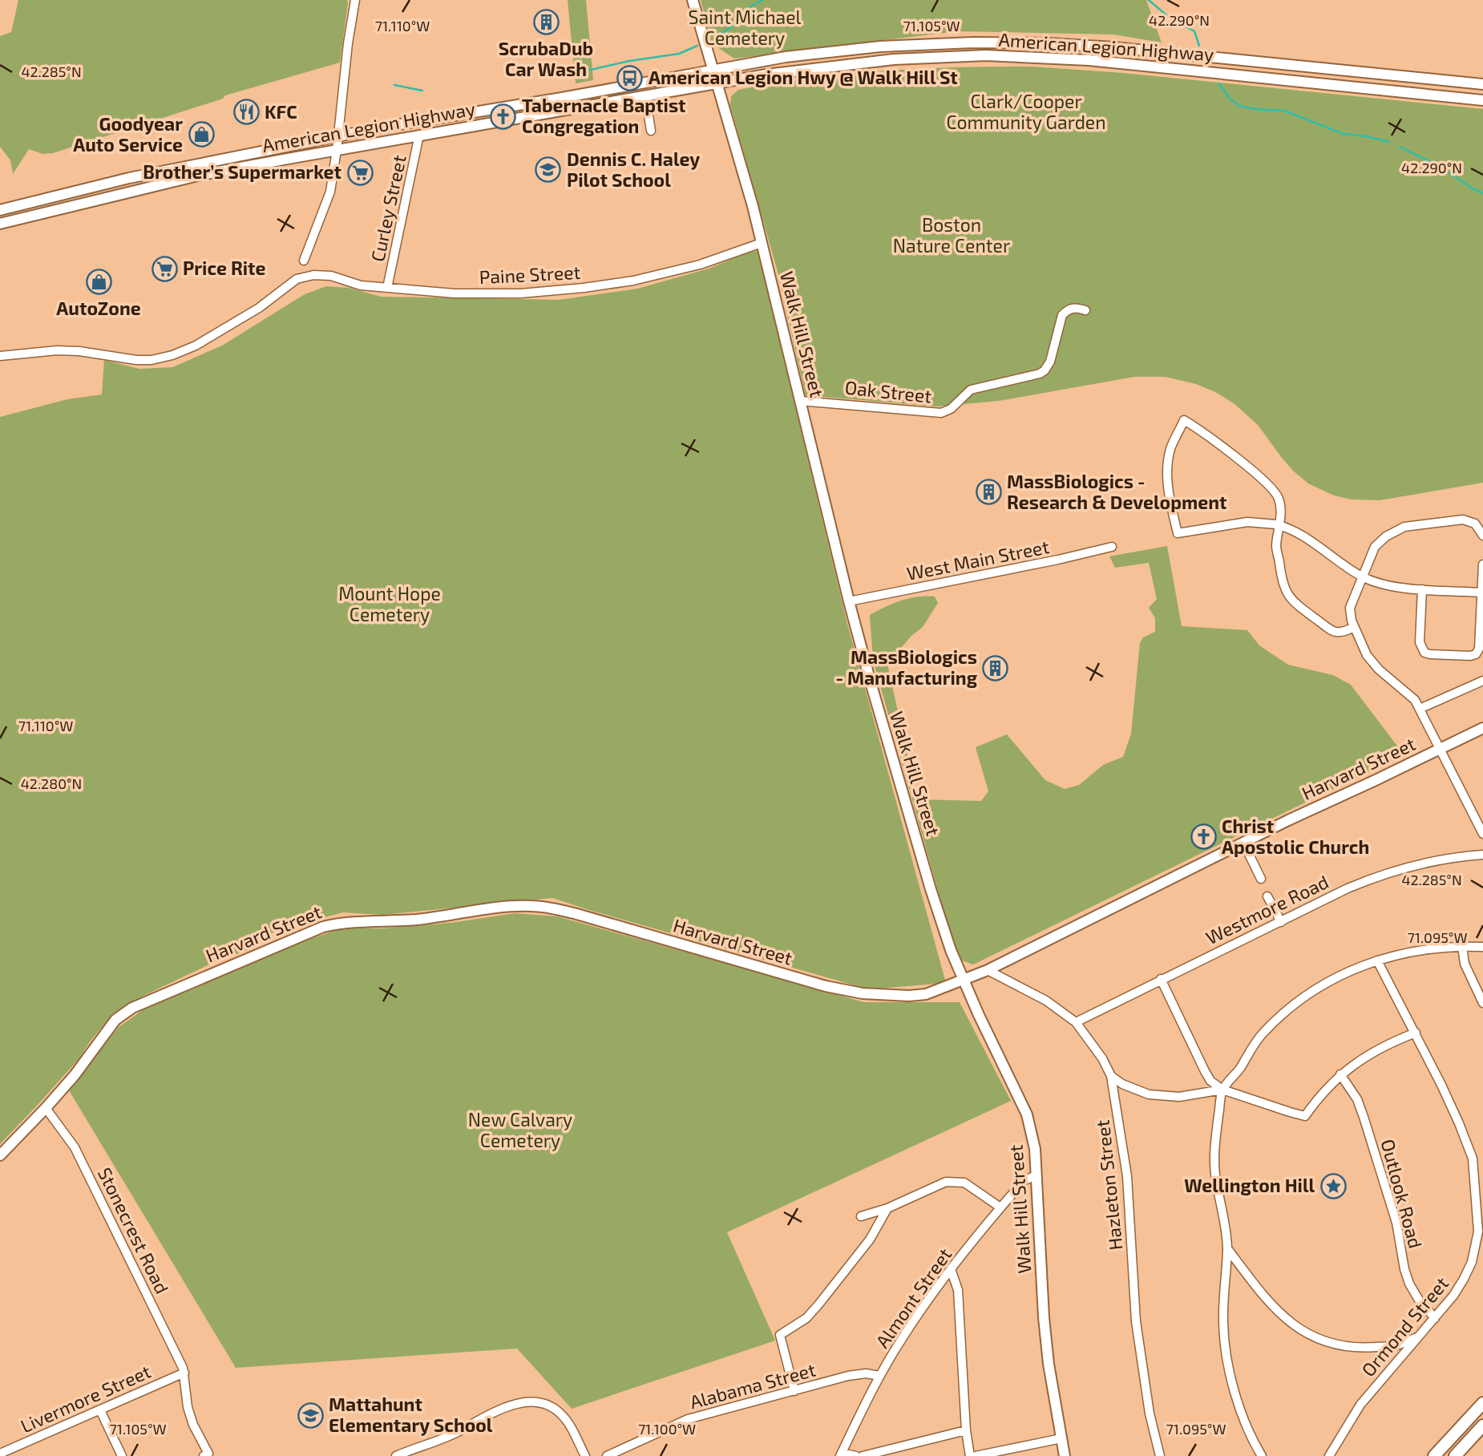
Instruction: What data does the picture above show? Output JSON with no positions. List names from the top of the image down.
{
  "streets": {
    "main road": ["American Legion Highway", "Walk Hill Street", "Harvard Street"],
    "street": [
      "Curley Street",
      "Paine Street",
      "Oak Street",
      "West Main Street",
      "Westmore Road",
      "Hazleton Street",
      "Outlook Road",
      "Stonecrest Road",
      "Almont Street",
      "Ormond Street",
      "Alabama Street",
      "Livermore Street"
    ]
  },
  "crossings": [
    ["American Legion Highway", "Curley Street"],
    ["American Legion Highway", "Walk Hill Street"],
    ["Curley Street", "Paine Street"],
    ["Paine Street", "Walk Hill Street"],
    ["Walk Hill Street", "Oak Street"],
    ["Walk Hill Street", "West Main Street"],
    ["Walk Hill Street", "Harvard Street"],
    ["Walk Hill Street", "Almont Street"],
    ["Harvard Street", "Hazleton Street"],
    ["Harvard Street", "Stonecrest Road"],
    ["Westmore Road", "Hazleton Street"],
    ["Outlook Road", "Ormond Street"],
    ["Stonecrest Road", "Livermore Street"],
    ["Almont Street", "Alabama Street"]
  ],
  "parks": [
    "Saint Michael Cemetery",
    "Clark/Cooper Community Garden",
    "Boston Nature Center",
    "Mount Hope Cemetery",
    "New Calvary Cemetery"
  ],
  "places": {
    "building": ["ScrubaDub Car Wash", "MassBiologics - Research & Development", "MassBiologics - Manufacturing"],
    "bus stop": ["American Legion Hwy @ Walk Hill St"],
    "restaurant": ["KFC"],
    "church": ["Tabernacle Baptist Congregation", "Christ Apostolic Church"],
    "shop": ["Goodyear Auto Service", "AutoZone"],
    "school or university": ["Dennis C. Haley Pilot School", "Mattahunt Elementary School"],
    "supermarket": ["Brother’s Supermarket", "Price Rite"],
    "place": ["Wellington Hill"]
  },
  "coordinates": [
    "42.290°N",
    "71.110°W",
    "71.105°W",
    "42.285°N",
    "42.280°N",
    "71.095°W",
    "71.100°W"
  ]
}
